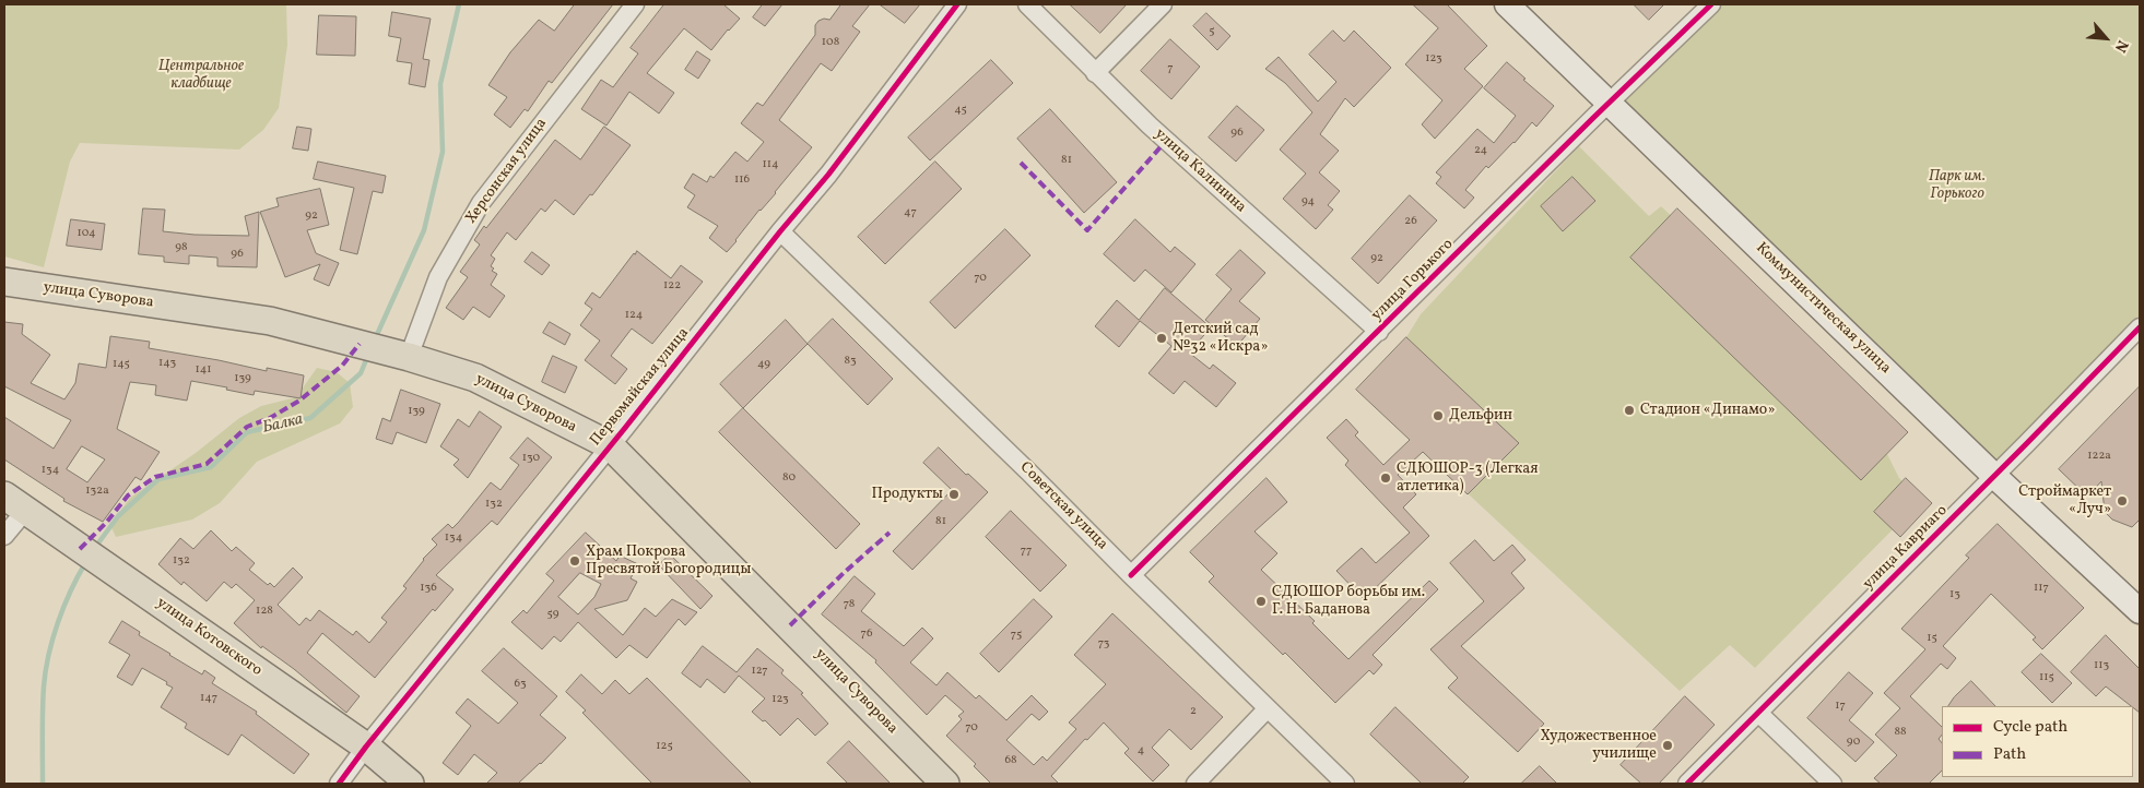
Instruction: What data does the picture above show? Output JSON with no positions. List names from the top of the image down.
{
  "streets": {
    "main road": ["улица Суворова", "Коммунистическая улица", "улица Котовского"],
    "street": [
      "Херсонская улица",
      "улица Калинина",
      "улица Горького",
      "Первомайская улица",
      "Советская улица",
      "улица Кавриаго"
    ]
  },
  "crossings": [
    ["Херсонская улица", "улица Суворова"],
    ["улица Калинина", "улица Горького"],
    ["улица Горького", "Коммунистическая улица"],
    ["улица Горького", "Советская улица"],
    ["улица Суворова", "Первомайская улица"],
    ["Коммунистическая улица", "улица Кавриаго"],
    ["Первомайская улица", "Советская улица"],
    ["Первомайская улица", "улица Котовского"]
  ],
  "water": ["Балка"],
  "parks": ["Центральное кладбище", "Парк им. Горького"],
  "places": [
    "Детский сад №32 «Искра»",
    "Стадион «Динамо»",
    "Дельфин",
    "СДЮШОР-3 (Легкая атлетика)",
    "Продукты",
    "Строймаркет «Луч»",
    "Храм Покрова Пресвятой Богородицы",
    "СДЮШОР борьбы им. Г. Н. Баданова",
    "Художественное училище"
  ],
  "house_numbers": [
    "5",
    "108",
    "123",
    "7",
    "45",
    "96",
    "24",
    "81",
    "114",
    "116",
    "94",
    "47",
    "92",
    "26",
    "104",
    "98",
    "96",
    "92",
    "70",
    "122",
    "124",
    "83",
    "143",
    "145",
    "49",
    "141",
    "139",
    "139",
    "122а",
    "130",
    "134",
    "80",
    "132а",
    "132",
    "81",
    "134",
    "77",
    "132",
    "136",
    "117",
    "13",
    "78",
    "128",
    "59",
    "76",
    "75",
    "15",
    "73",
    "113",
    "127",
    "115",
    "63",
    "147",
    "123",
    "17",
    "2",
    "70",
    "88",
    "90",
    "125",
    "4",
    "68"
  ],
  "legend": ["Cycle path", "Path"],
  "north": "bottom right"
}
